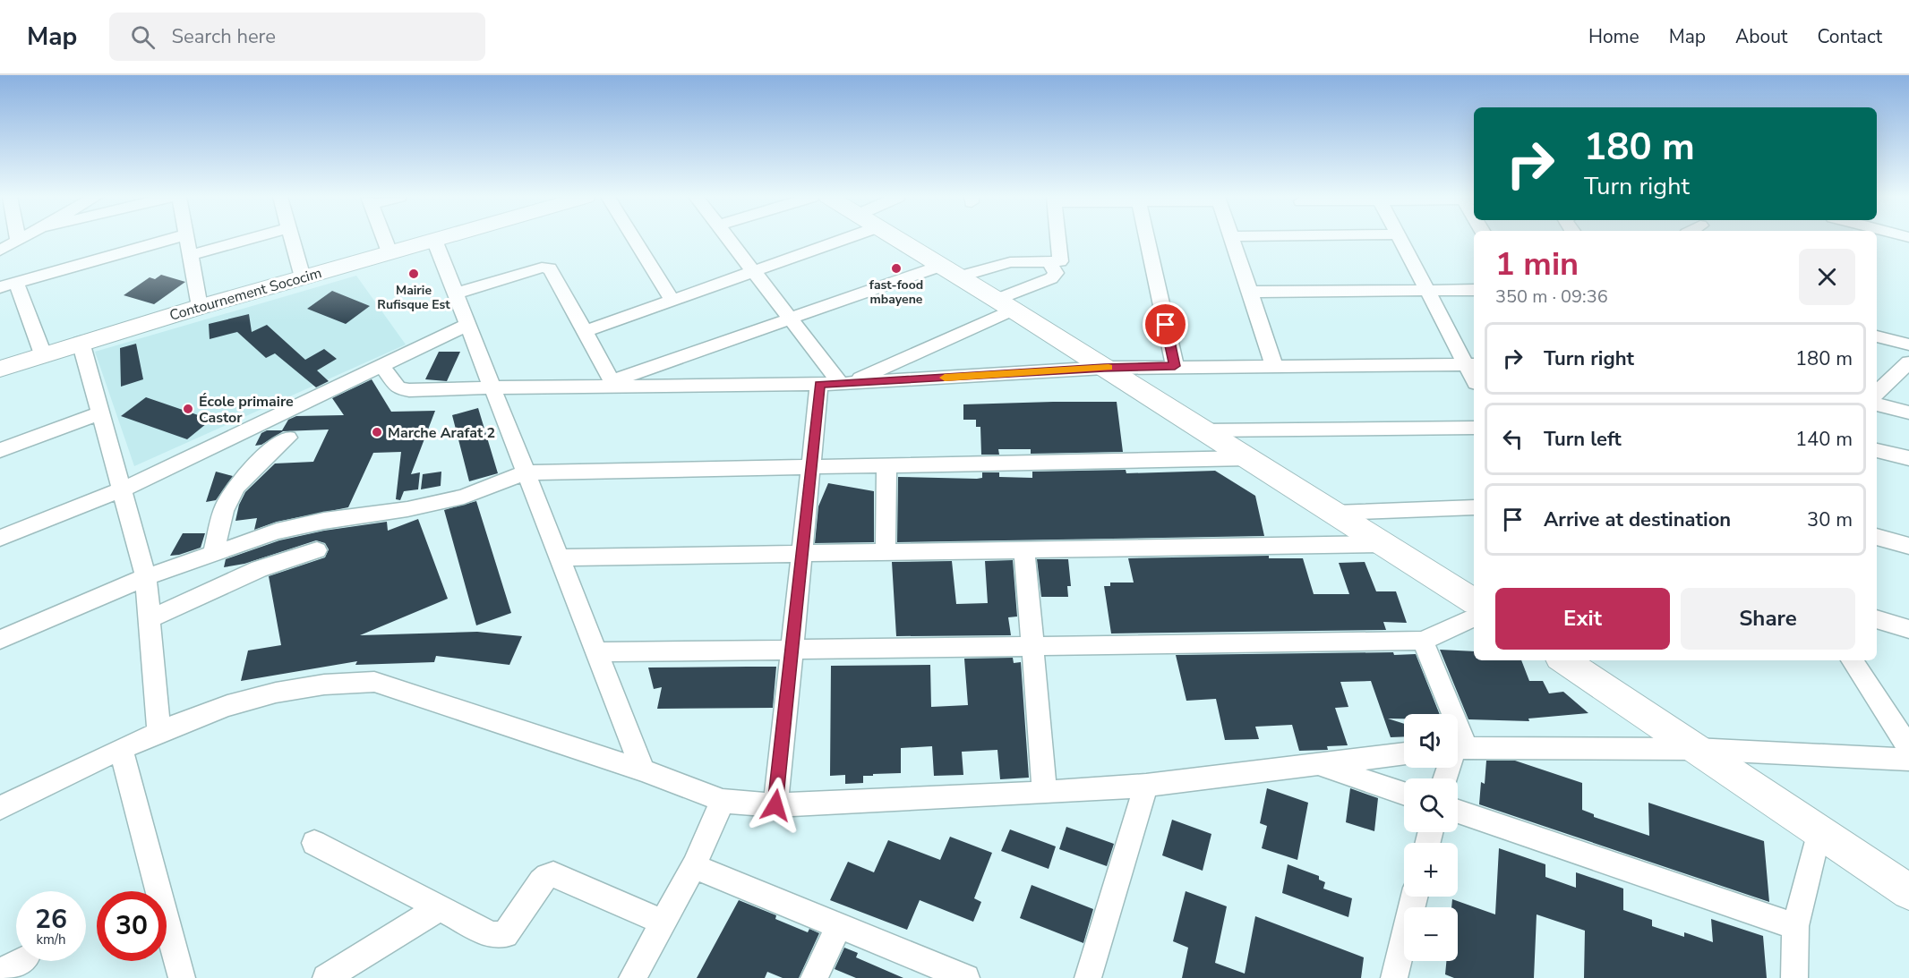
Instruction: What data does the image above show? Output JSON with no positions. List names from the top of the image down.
{
  "streets": {
    "street": ["Contournement Sococim"]
  },
  "places": [
    "fast-food mbayene",
    "Mairie Rufisque Est",
    "École primaire Castor",
    "Marche Arafat 2"
  ],
  "page": {
    "header": "Map",
    "search": "Search here",
    "nav": [
      "Home",
      "Map",
      "About",
      "Contact"
    ],
    "turn": ["180 m", "Turn right"],
    "heading": ["1 min", "350 m · 09:36"],
    "list": [
      {
        "name": "Turn right",
        "value": "180 m"
      },
      {
        "name": "Turn left",
        "value": "140 m"
      },
      {
        "name": "Arrive at destination",
        "value": "30 m"
      }
    ],
    "buttons": ["Exit", "Share"],
    "map_buttons": ["+", "−"],
    "speed": "26 km/h",
    "limit": "30"
  }
}
